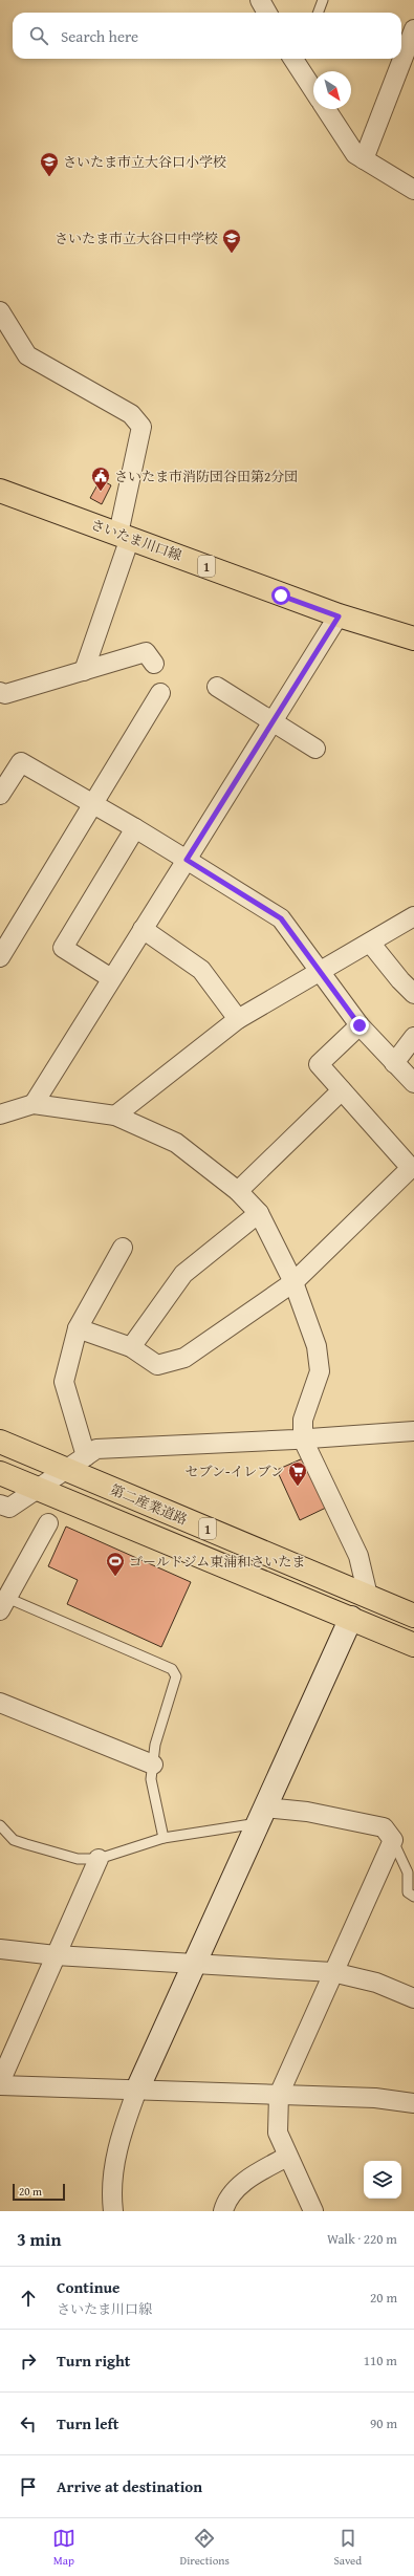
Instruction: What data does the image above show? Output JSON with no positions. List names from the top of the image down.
{
  "streets": {
    "main road": ["さいたま川口線", "1", "第二産業道路"]
  },
  "places": {
    "school or university": ["さいたま市立大谷口小学校", "さいたま市立大谷口中学校"],
    "public building": ["さいたま市消防団谷田第2分団"],
    "supermarket": ["セブン-イレブン"],
    "sports": ["ゴールドジム東浦和さいたま"]
  },
  "scale_bar": "20 m",
  "north": "bottom right",
  "page": {
    "search": "Search here",
    "scale": "20 m",
    "heading": ["3 min", "Walk · 220 m"],
    "list": [
      ["Continue", "さいたま川口線", "20 m"],
      ["Turn right", "110 m"],
      ["Turn left", "90 m"],
      "Arrive at destination"
    ],
    "nav": ["Map", "Directions", "Saved"]
  }
}
